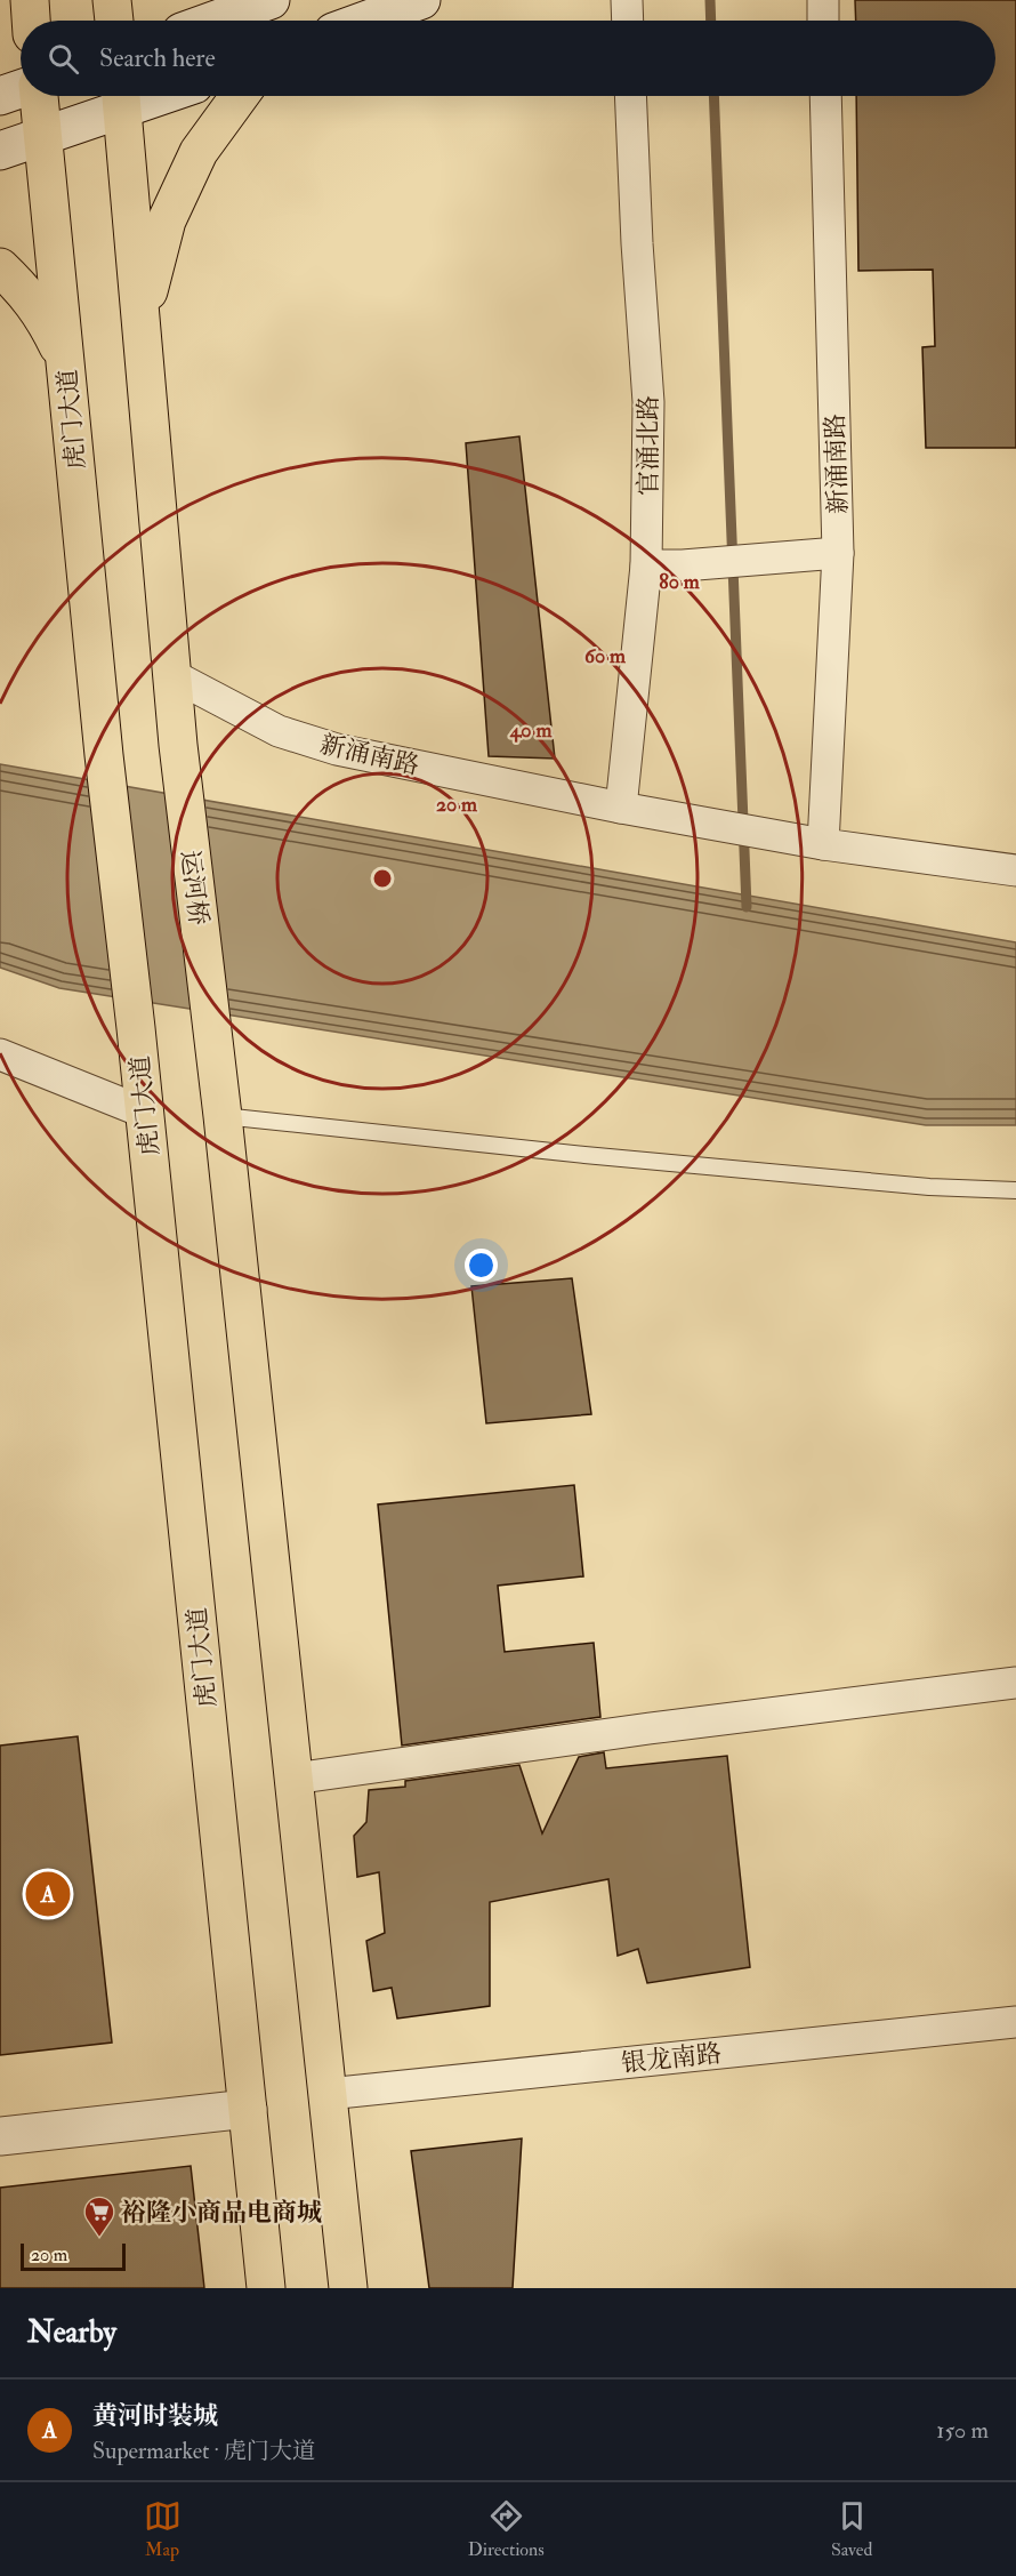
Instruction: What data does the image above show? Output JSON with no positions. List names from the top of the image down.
{
  "streets": {
    "main road": ["虎门大道", "运河桥"],
    "street": ["官涌北路", "新涌南路", "银龙南路"]
  },
  "crossings": [
    ["官涌北路", "新涌南路"],
    ["新涌南路", "运河桥"]
  ],
  "places": {
    "supermarket": ["裕隆小商品电商城"]
  },
  "scale_bar": "20 m",
  "page": {
    "search": "Search here",
    "pins": "A",
    "scale": "20 m",
    "heading": "Nearby",
    "list": [
      {
        "mark": "A",
        "name": "黄河时装城",
        "note": "Supermarket · 虎门大道",
        "value": "150 m"
      }
    ],
    "nav": ["Map", "Directions", "Saved"]
  },
  "rings": [
    "80 m",
    "60 m",
    "40 m",
    "20 m"
  ]
}
